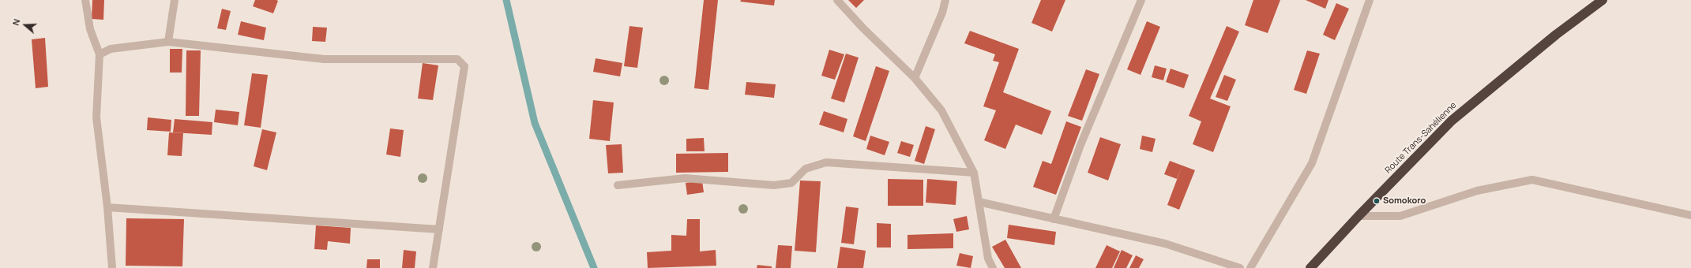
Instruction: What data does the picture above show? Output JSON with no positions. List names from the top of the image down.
{
  "streets": {
    "highway": ["Route Trans-Sahélienne"]
  },
  "places": ["Somokoro"],
  "north": "left"
}
